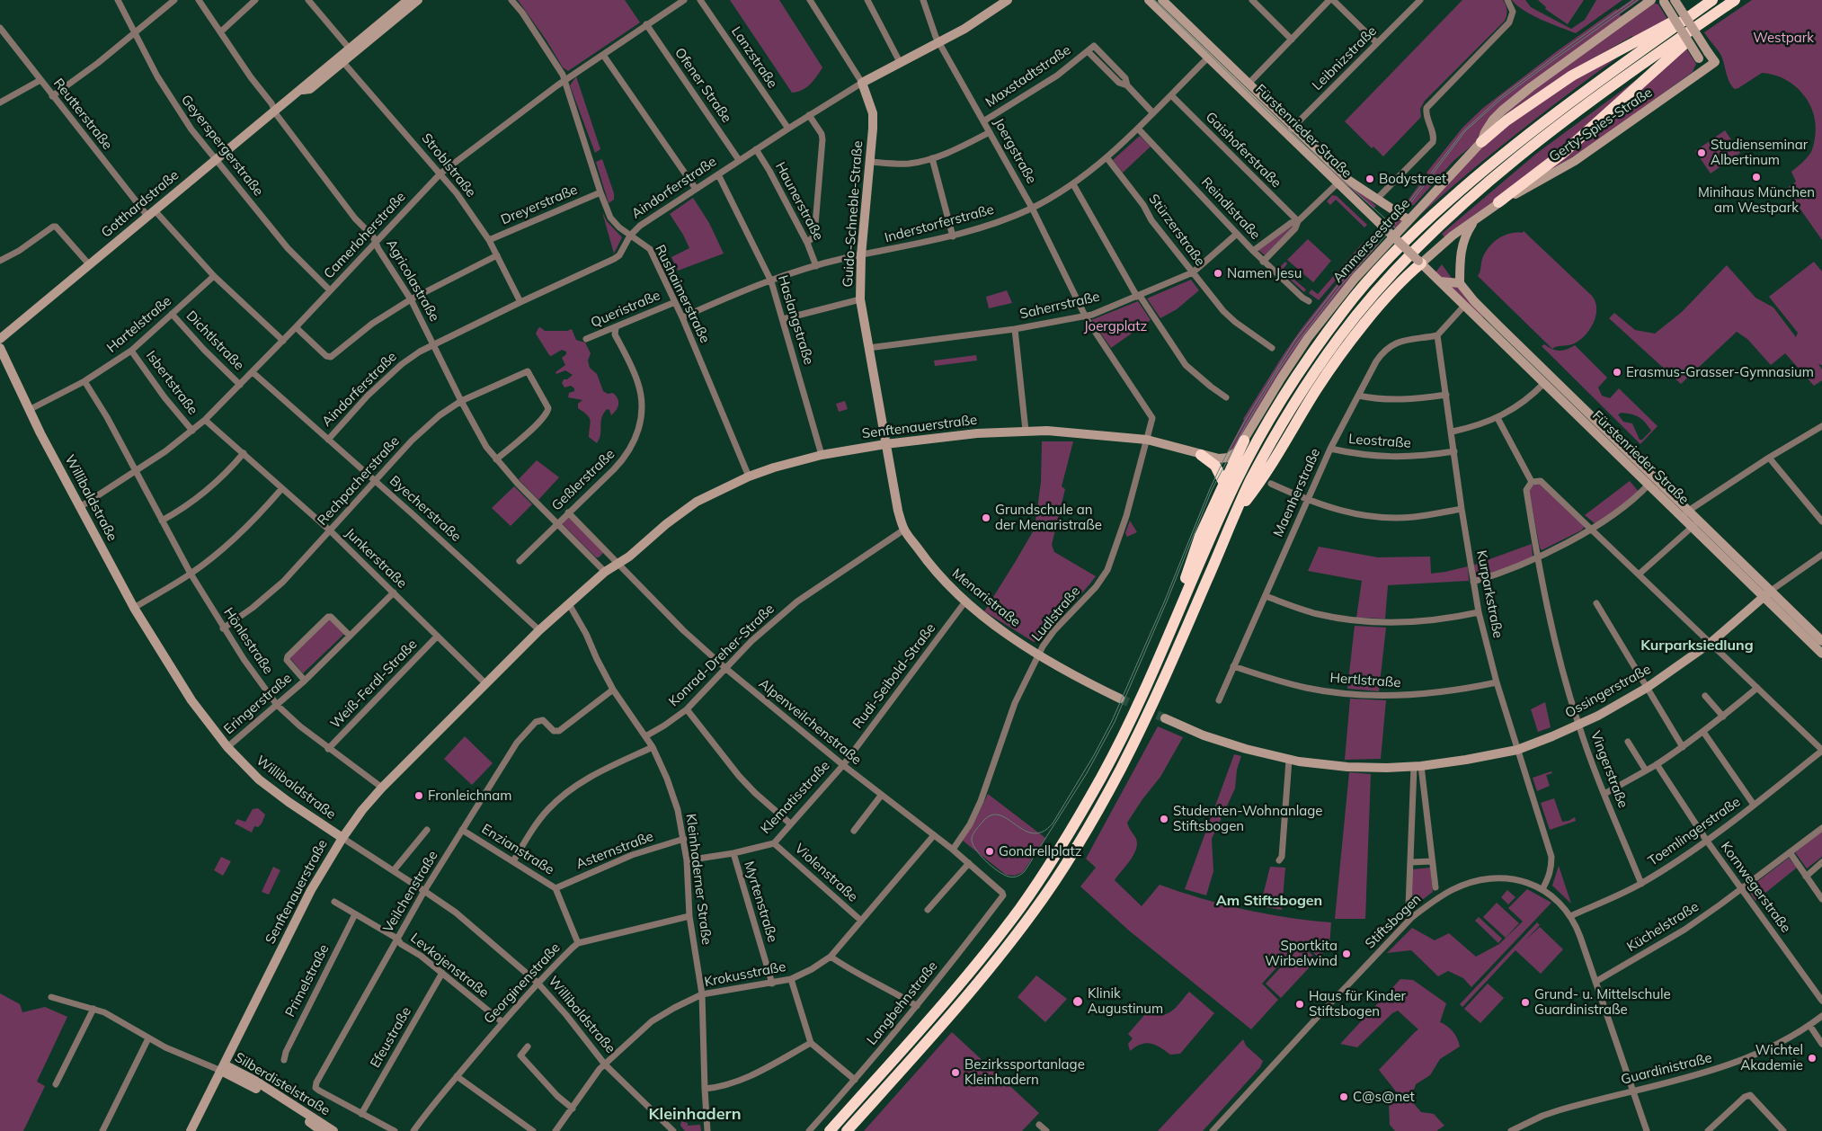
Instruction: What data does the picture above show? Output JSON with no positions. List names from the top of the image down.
{
  "streets": {
    "street": [
      "Lanzstraße",
      "Leibnizstraße",
      "Maxstadtstraße",
      "Ofener Straße",
      "Reutterstraße",
      "Gerty-Spies-Straße",
      "Fürstenrieder Straße",
      "Geyerspergerstraße",
      "Gaishoferstraße",
      "Joergstraße",
      "Stroblstraße",
      "Aindorferstraße",
      "Haunerstraße",
      "Gotthardstraße",
      "Dreyerstraße",
      "Reindlstraße",
      "Guido-Schneble-Straße",
      "Inderstorferstraße",
      "Stürzerstraße",
      "Camerloherstraße",
      "Ammerseestraße",
      "Agricolastraße",
      "Rushaimerstraße",
      "Saherrstraße",
      "Queristraße",
      "Haslangstraße",
      "Hartelstraße",
      "Dichtlstraße",
      "Isbertstraße",
      "Senftenauerstraße",
      "Leostraße",
      "Geßlerstraße",
      "Rechpacherstraße",
      "Maenherstraße",
      "Willibaldstraße",
      "Byecherstraße",
      "Junkerstraße",
      "Kurparkstraße",
      "Menaristraße",
      "Ludlstraße",
      "Hönlestraße",
      "Konrad-Dreher-Straße",
      "Rudi-Seibold-Straße",
      "Hertlstraße",
      "Weiß-Ferdl-Straße",
      "Ossingerstraße",
      "Eringerstraße",
      "Alpenveilchenstraße",
      "Vingerstraße",
      "Klematisstraße",
      "Toemlingerstraße",
      "Enzianstraße",
      "Asternstraße",
      "Violenstraße",
      "Kleinhaderner Straße",
      "Kornwegerstraße",
      "Veilchenstraße",
      "Myrtenstraße",
      "Stiftsbogen",
      "Küchelstraße",
      "Levkojenstraße",
      "Krokusstraße",
      "Primelstraße",
      "Georginenstraße",
      "Langbehnstraße",
      "Efeustraße",
      "Guardinistraße",
      "Silberdistelstraße"
    ]
  },
  "crossings": [
    ["Lanzstraße", "Aindorferstraße"],
    ["Leibnizstraße", "Fürstenrieder Straße"],
    ["Maxstadtstraße", "Joergstraße"],
    ["Maxstadtstraße", "Inderstorferstraße"],
    ["Ofener Straße", "Aindorferstraße"],
    ["Ofener Straße", "Camerloherstraße"],
    ["Reutterstraße", "Gotthardstraße"],
    ["Reutterstraße", "Camerloherstraße"],
    ["Reutterstraße", "Hartelstraße"],
    ["Fürstenrieder Straße", "Inderstorferstraße"],
    ["Fürstenrieder Straße", "Ammerseestraße"],
    ["Fürstenrieder Straße", "Ossingerstraße"],
    ["Geyerspergerstraße", "Gotthardstraße"],
    ["Geyerspergerstraße", "Camerloherstraße"],
    ["Gaishoferstraße", "Inderstorferstraße"],
    ["Joergstraße", "Aindorferstraße"],
    ["Joergstraße", "Inderstorferstraße"],
    ["Joergstraße", "Saherrstraße"],
    ["Joergstraße", "Ludlstraße"],
    ["Stroblstraße", "Aindorferstraße"],
    ["Stroblstraße", "Gotthardstraße"],
    ["Stroblstraße", "Dreyerstraße"],
    ["Stroblstraße", "Camerloherstraße"],
    ["Aindorferstraße", "Haunerstraße"],
    ["Aindorferstraße", "Guido-Schneble-Straße"],
    ["Aindorferstraße", "Agricolastraße"],
    ["Aindorferstraße", "Rushaimerstraße"],
    ["Aindorferstraße", "Haslangstraße"],
    ["Aindorferstraße", "Byecherstraße"],
    ["Haunerstraße", "Inderstorferstraße"],
    ["Gotthardstraße", "Agricolastraße"],
    ["Dreyerstraße", "Rushaimerstraße"],
    ["Reindlstraße", "Inderstorferstraße"],
    ["Reindlstraße", "Saherrstraße"],
    ["Guido-Schneble-Straße", "Inderstorferstraße"],
    ["Guido-Schneble-Straße", "Saherrstraße"],
    ["Guido-Schneble-Straße", "Senftenauerstraße"],
    ["Guido-Schneble-Straße", "Menaristraße"],
    ["Inderstorferstraße", "Stürzerstraße"],
    ["Inderstorferstraße", "Rushaimerstraße"],
    ["Inderstorferstraße", "Haslangstraße"],
    ["Stürzerstraße", "Saherrstraße"],
    ["Camerloherstraße", "Agricolastraße"],
    ["Camerloherstraße", "Rushaimerstraße"],
    ["Camerloherstraße", "Dichtlstraße"],
    ["Camerloherstraße", "Isbertstraße"],
    ["Camerloherstraße", "Willibaldstraße"],
    ["Camerloherstraße", "Byecherstraße"],
    ["Camerloherstraße", "Junkerstraße"],
    ["Camerloherstraße", "Hönlestraße"],
    ["Ammerseestraße", "Senftenauerstraße"],
    ["Agricolastraße", "Senftenauerstraße"],
    ["Agricolastraße", "Geßlerstraße"],
    ["Agricolastraße", "Rechpacherstraße"],
    ["Rushaimerstraße", "Queristraße"],
    ["Rushaimerstraße", "Senftenauerstraße"],
    ["Saherrstraße", "Ludlstraße"],
    ["Queristraße", "Geßlerstraße"],
    ["Haslangstraße", "Senftenauerstraße"],
    ["Hartelstraße", "Dichtlstraße"],
    ["Hartelstraße", "Isbertstraße"],
    ["Hartelstraße", "Willibaldstraße"],
    ["Hartelstraße", "Hönlestraße"],
    ["Senftenauerstraße", "Willibaldstraße"],
    ["Senftenauerstraße", "Byecherstraße"],
    ["Senftenauerstraße", "Junkerstraße"],
    ["Senftenauerstraße", "Menaristraße"],
    ["Senftenauerstraße", "Ludlstraße"],
    ["Senftenauerstraße", "Hönlestraße"],
    ["Senftenauerstraße", "Alpenveilchenstraße"],
    ["Senftenauerstraße", "Kleinhaderner Straße"],
    ["Senftenauerstraße", "Silberdistelstraße"],
    ["Leostraße", "Maenherstraße"],
    ["Leostraße", "Kurparkstraße"],
    ["Rechpacherstraße", "Byecherstraße"],
    ["Rechpacherstraße", "Junkerstraße"],
    ["Rechpacherstraße", "Hönlestraße"],
    ["Maenherstraße", "Kurparkstraße"],
    ["Maenherstraße", "Hertlstraße"],
    ["Willibaldstraße", "Eringerstraße"],
    ["Willibaldstraße", "Veilchenstraße"],
    ["Willibaldstraße", "Krokusstraße"],
    ["Willibaldstraße", "Georginenstraße"],
    ["Junkerstraße", "Weiß-Ferdl-Straße"],
    ["Junkerstraße", "Eringerstraße"],
    ["Kurparkstraße", "Hertlstraße"],
    ["Kurparkstraße", "Ossingerstraße"],
    ["Kurparkstraße", "Stiftsbogen"],
    ["Menaristraße", "Ludlstraße"],
    ["Menaristraße", "Konrad-Dreher-Straße"],
    ["Menaristraße", "Rudi-Seibold-Straße"],
    ["Ludlstraße", "Alpenveilchenstraße"],
    ["Hönlestraße", "Weiß-Ferdl-Straße"],
    ["Hönlestraße", "Eringerstraße"],
    ["Konrad-Dreher-Straße", "Alpenveilchenstraße"],
    ["Konrad-Dreher-Straße", "Kleinhaderner Straße"],
    ["Rudi-Seibold-Straße", "Alpenveilchenstraße"],
    ["Rudi-Seibold-Straße", "Klematisstraße"],
    ["Ossingerstraße", "Vingerstraße"],
    ["Alpenveilchenstraße", "Klematisstraße"],
    ["Alpenveilchenstraße", "Krokusstraße"],
    ["Alpenveilchenstraße", "Langbehnstraße"],
    ["Vingerstraße", "Toemlingerstraße"],
    ["Klematisstraße", "Violenstraße"],
    ["Klematisstraße", "Kleinhaderner Straße"],
    ["Klematisstraße", "Myrtenstraße"],
    ["Toemlingerstraße", "Kornwegerstraße"],
    ["Toemlingerstraße", "Stiftsbogen"],
    ["Enzianstraße", "Asternstraße"],
    ["Enzianstraße", "Veilchenstraße"],
    ["Enzianstraße", "Georginenstraße"],
    ["Asternstraße", "Kleinhaderner Straße"],
    ["Violenstraße", "Krokusstraße"],
    ["Kleinhaderner Straße", "Veilchenstraße"],
    ["Kleinhaderner Straße", "Krokusstraße"],
    ["Kleinhaderner Straße", "Georginenstraße"],
    ["Kornwegerstraße", "Küchelstraße"],
    ["Veilchenstraße", "Levkojenstraße"],
    ["Veilchenstraße", "Efeustraße"],
    ["Myrtenstraße", "Krokusstraße"],
    ["Stiftsbogen", "Küchelstraße"],
    ["Stiftsbogen", "Guardinistraße"],
    ["Levkojenstraße", "Primelstraße"],
    ["Levkojenstraße", "Georginenstraße"],
    ["Levkojenstraße", "Efeustraße"]
  ],
  "districts": ["Kurparksiedlung", "Am Stiftsbogen", "Kleinhadern"],
  "parks": ["Westpark", "Joergplatz"],
  "places": [
    "Studienseminar Albertinum",
    "Minihaus München am Westpark",
    "Bodystreet",
    "Namen Jesu",
    "Erasmus-Grasser-Gymnasium",
    "Grundschule an der Menaristraße",
    "Fronleichnam",
    "Studenten-Wohnanlage Stiftsbogen",
    "Gondrellplatz",
    "Sportkita Wirbelwind",
    "Klinik Augustinum",
    "Grund- u. Mittelschule Guardinistraße",
    "Haus für Kinder Stiftsbogen",
    "Wichtel Akademie",
    "Bezirkssportanlage Kleinhadern",
    "C@s@net"
  ]
}
